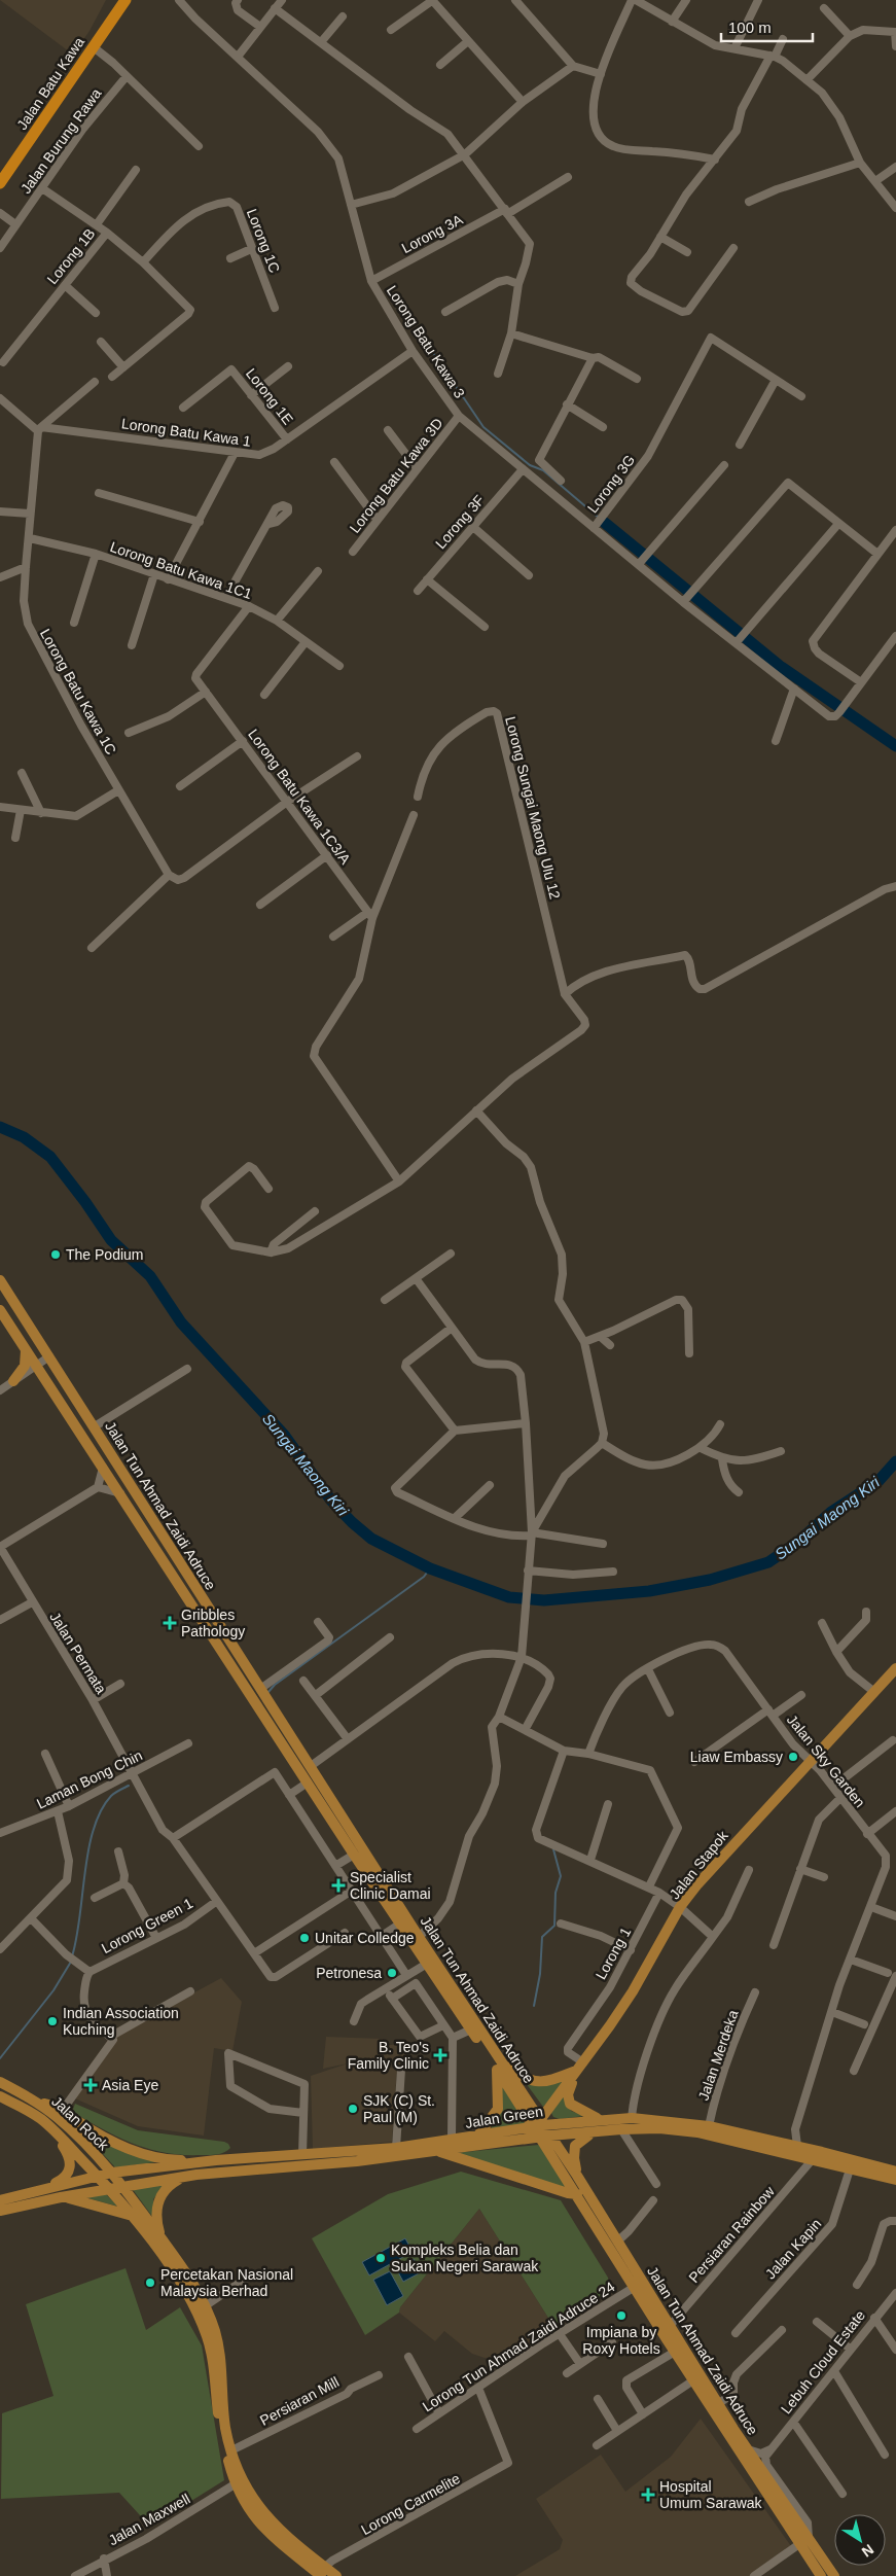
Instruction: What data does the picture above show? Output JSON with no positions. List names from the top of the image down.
{
  "streets": {
    "highway": ["Jalan Batu Kawa"],
    "main road": [
      "Jalan Tun Ahmad Zaidi Adruce",
      "Jalan Stapok",
      "Jalan Green",
      "Jalan Rock"
    ],
    "street": [
      "Jalan Burung Rawa",
      "Lorong 3A",
      "Lorong 1C",
      "Lorong 1B",
      "Lorong Batu Kawa 3",
      "Lorong 1E",
      "Lorong Batu Kawa 1",
      "Lorong Batu Kawa 3D",
      "Lorong 3G",
      "Lorong 3F",
      "Lorong Batu Kawa 1C1",
      "Lorong Batu Kawa 1C",
      "Lorong Batu Kawa 1C3/A",
      "Lorong Sungai Maong Ulu 12",
      "Jalan Permata",
      "Jalan Sky Garden",
      "Laman Bong Chin",
      "Lorong Green 1",
      "Lorong 1",
      "Jalan Merdeka",
      "Persiaran Rainbow",
      "Jalan Kapin",
      "Lorong Tun Ahmad Zaidi Adruce 24",
      "Lebuh Cloud Estate",
      "Persiaran Mill",
      "Lorong Carmelite",
      "Jalan Maxwell"
    ]
  },
  "crossings": [
    ["Lorong 3A", "Lorong Batu Kawa 3"],
    ["Lorong 1C", "Lorong 1B"],
    ["Lorong Batu Kawa 3", "Lorong Batu Kawa 1"],
    ["Lorong Batu Kawa 3", "Lorong Batu Kawa 3D"],
    ["Lorong Batu Kawa 3", "Lorong 3G"],
    ["Lorong Batu Kawa 3", "Lorong 3F"],
    ["Lorong 1E", "Lorong Batu Kawa 1"],
    ["Lorong Batu Kawa 1", "Lorong Batu Kawa 1C"],
    ["Lorong Batu Kawa 1C1", "Lorong Batu Kawa 1C"],
    ["Lorong Batu Kawa 1C1", "Lorong Batu Kawa 1C3/A"],
    ["Jalan Tun Ahmad Zaidi Adruce", "Jalan Stapok"],
    ["Jalan Tun Ahmad Zaidi Adruce", "Jalan Green"],
    ["Jalan Tun Ahmad Zaidi Adruce", "Persiaran Rainbow"],
    ["Jalan Tun Ahmad Zaidi Adruce", "Lorong Tun Ahmad Zaidi Adruce 24"],
    ["Jalan Permata", "Laman Bong Chin"],
    ["Jalan Permata", "Lorong Green 1"],
    ["Jalan Sky Garden", "Jalan Stapok"],
    ["Jalan Sky Garden", "Jalan Green"],
    ["Jalan Stapok", "Lorong 1"],
    ["Jalan Stapok", "Jalan Green"],
    ["Jalan Merdeka", "Jalan Green"],
    ["Jalan Green", "Jalan Rock"],
    ["Jalan Green", "Persiaran Rainbow"],
    ["Jalan Green", "Jalan Kapin"],
    ["Jalan Rock", "Persiaran Mill"],
    ["Jalan Rock", "Lorong Carmelite"],
    ["Jalan Rock", "Jalan Maxwell"],
    ["Lorong Tun Ahmad Zaidi Adruce 24", "Lorong Carmelite"]
  ],
  "water": ["Sungai Maong Kiri"],
  "places": {
    "other": [
      "The Podium",
      "Liaw Embassy",
      "Unitar Colledge",
      "Petronesa",
      "Indian Association Kuching",
      "SJK (C) St. Paul (M)",
      "Kompleks Belia dan Sukan Negeri Sarawak",
      "Percetakan Nasional Malaysia Berhad",
      "Impiana by Roxy Hotels"
    ],
    "health": [
      "Gribbles Pathology",
      "Specialist Clinic Damai",
      "B. Teo's Family Clinic",
      "Asia Eye",
      "Hospital Umum Sarawak"
    ]
  },
  "scale_bar": "100 m",
  "north": "bottom right"
}
